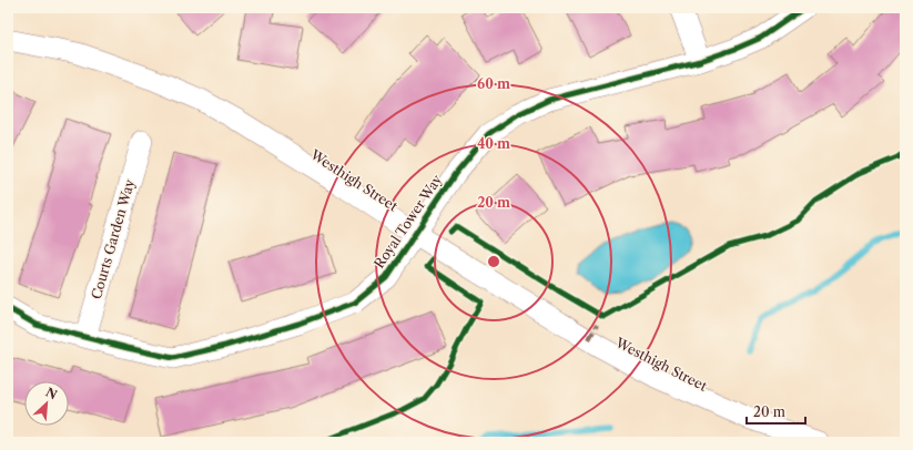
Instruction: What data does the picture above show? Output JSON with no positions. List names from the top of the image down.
{
  "streets": {
    "street": ["Westhigh Street", "Royal Tower Way", "Courts Garden Way"]
  },
  "crossings": [
    ["Westhigh Street", "Royal Tower Way"],
    ["Royal Tower Way", "Courts Garden Way"]
  ],
  "scale_bar": "20 m",
  "north": "top right",
  "rings": ["60 m", "40 m", "20 m"]
}
